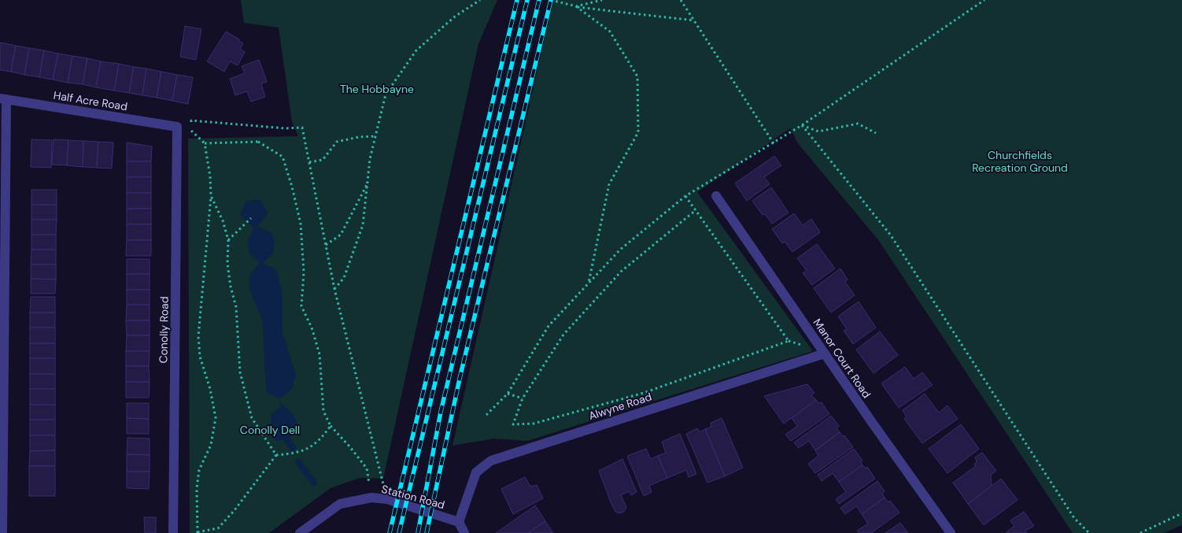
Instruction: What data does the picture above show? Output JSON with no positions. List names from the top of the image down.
{
  "streets": {
    "street": [
      "Half Acre Road",
      "Conolly Road",
      "Manor Court Road",
      "Alwyne Road",
      "Station Road"
    ]
  },
  "crossings": [
    ["Half Acre Road", "Conolly Road"],
    ["Manor Court Road", "Alwyne Road"],
    ["Alwyne Road", "Station Road"]
  ],
  "parks": ["The Hobbayne", "Churchfields Recreation Ground", "Conolly Dell"]
}
